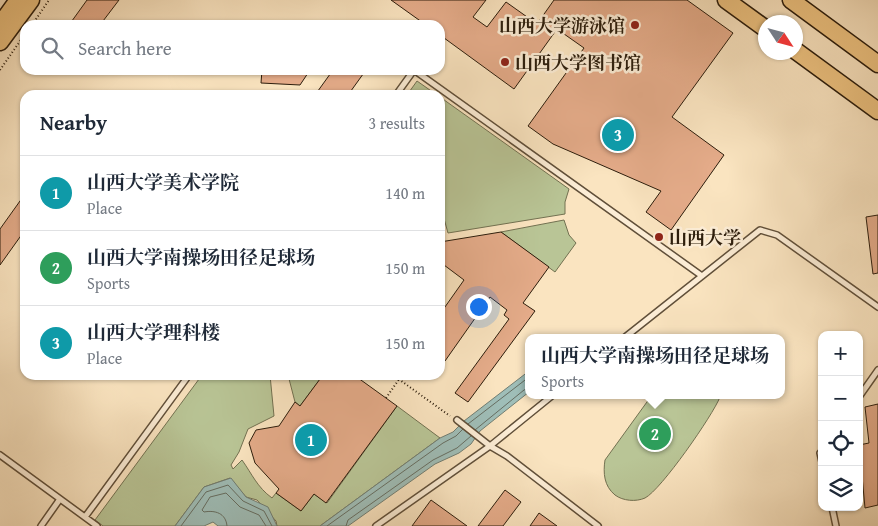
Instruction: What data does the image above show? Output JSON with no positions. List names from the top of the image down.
{
  "places": ["山西大学游泳馆", "山西大学图书馆", "山西大学"],
  "north": "bottom right",
  "page": {
    "search": "Search here",
    "heading": ["Nearby", "3 results"],
    "pins": ["3", "2", "1"],
    "list": [
      {
        "mark": "1",
        "name": "山西大学美术学院",
        "note": "Place",
        "value": "140 m"
      },
      {
        "mark": "2",
        "name": "山西大学南操场田径足球场",
        "note": "Sports",
        "value": "150 m"
      },
      {
        "mark": "3",
        "name": "山西大学理科楼",
        "note": "Place",
        "value": "150 m"
      }
    ],
    "map_buttons": ["+", "−"],
    "popup": ["山西大学南操场田径足球场", "Sports"]
  }
}
